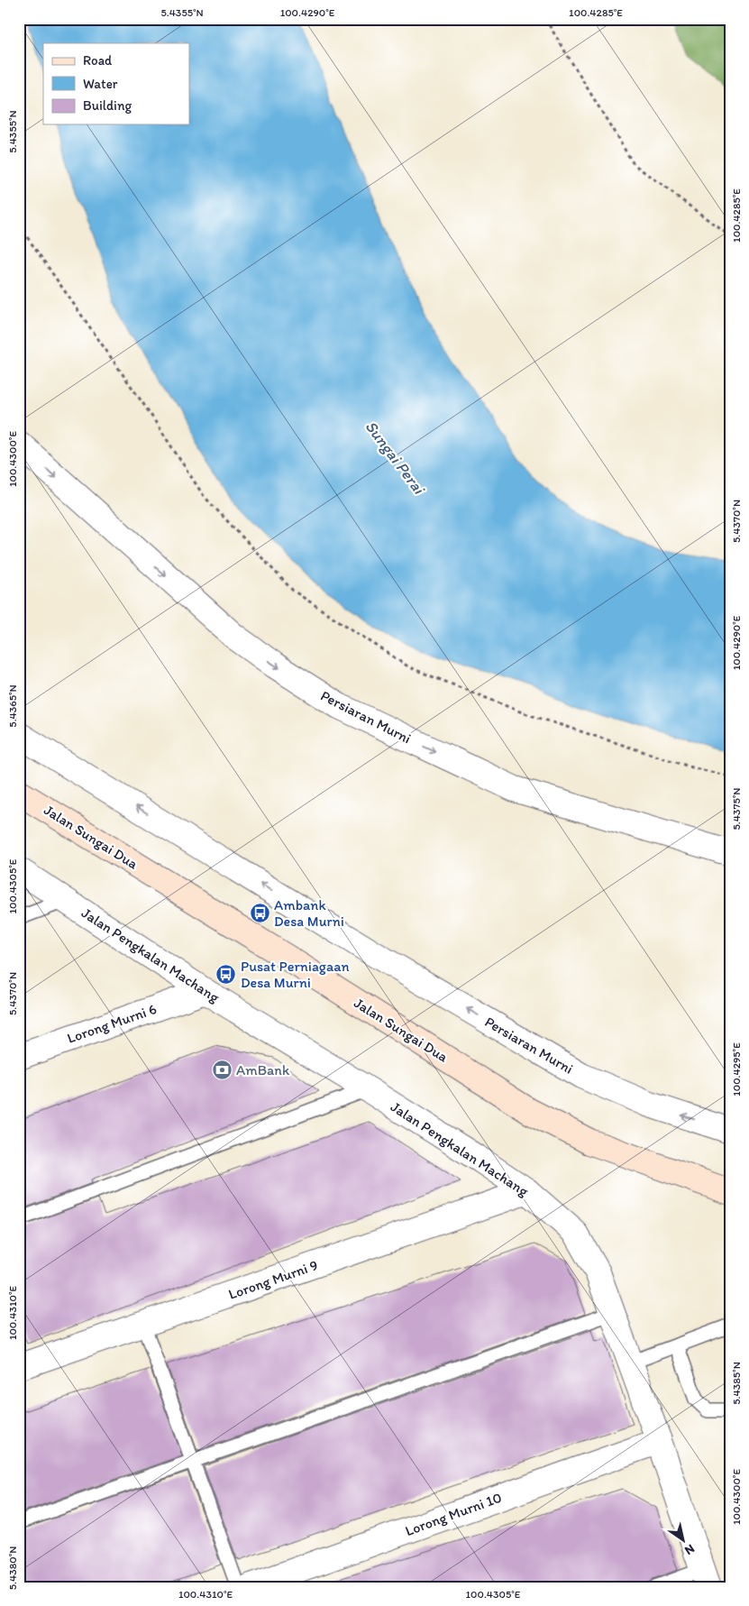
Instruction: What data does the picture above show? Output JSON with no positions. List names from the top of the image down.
{
  "streets": {
    "main road": ["Jalan Sungai Dua"],
    "street": [
      "Persiaran Murni",
      "Jalan Pengkalan Machang",
      "Lorong Murni 6",
      "Lorong Murni 9",
      "Lorong Murni 10"
    ]
  },
  "crossings": [
    ["Jalan Pengkalan Machang", "Lorong Murni 6"],
    ["Jalan Pengkalan Machang", "Lorong Murni 9"],
    ["Jalan Pengkalan Machang", "Lorong Murni 10"]
  ],
  "water": ["Sungai Perai"],
  "places": {
    "bus stop": ["Ambank Desa Murni", "Pusat Perniagaan Desa Murni"],
    "bank": ["AmBank"]
  },
  "legend": ["Road", "Water", "Building"],
  "north": "bottom right",
  "coordinates": [
    "5.4355°N",
    "100.4290°E",
    "100.4285°E",
    "100.4300°E",
    "5.4370°N",
    "5.4365°N",
    "5.4375°N",
    "100.4305°E",
    "100.4295°E",
    "100.4310°E",
    "5.4385°N",
    "5.4380°N"
  ]
}
